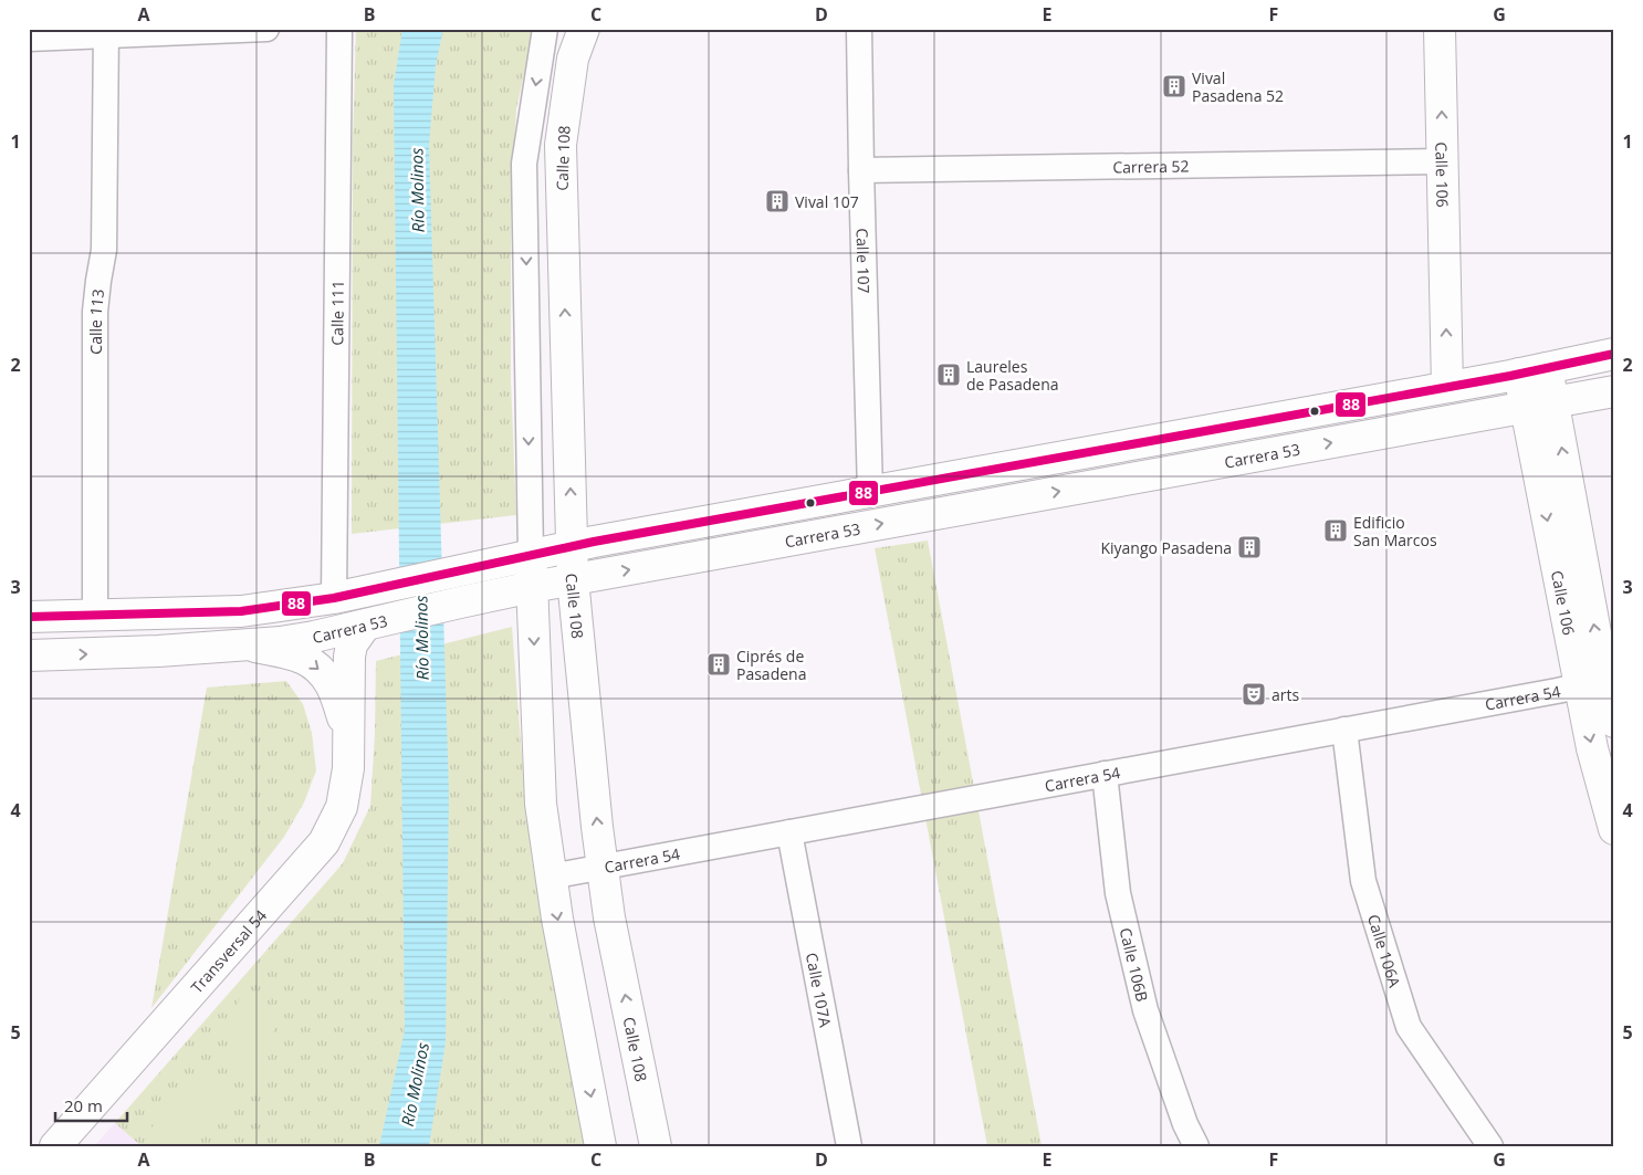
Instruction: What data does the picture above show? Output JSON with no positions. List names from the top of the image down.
{
  "streets": {
    "street": [
      "Calle 108",
      "Carrera 52",
      "Calle 106",
      "Calle 107",
      "Calle 111",
      "Calle 113",
      "Carrera 53",
      "Carrera 54",
      "Calle 106A",
      "Transversal 54",
      "Calle 106B",
      "Calle 107A"
    ]
  },
  "crossings": [
    ["Calle 108", "Carrera 53"],
    ["Calle 108", "Carrera 54"],
    ["Carrera 52", "Calle 106"],
    ["Carrera 52", "Calle 107"],
    ["Calle 106", "Carrera 53"],
    ["Calle 106", "Carrera 54"],
    ["Calle 107", "Carrera 53"],
    ["Calle 111", "Carrera 53"],
    ["Calle 113", "Carrera 53"],
    ["Carrera 53", "Transversal 54"],
    ["Carrera 54", "Calle 106A"],
    ["Carrera 54", "Calle 106B"],
    ["Carrera 54", "Calle 107A"]
  ],
  "water": ["Río Molinos"],
  "places": {
    "building": [
      "Vival Pasadena 52",
      "Vival 107",
      "Laureles de Pasadena",
      "Edificio San Marcos",
      "Kiyango Pasadena",
      "Ciprés de Pasadena"
    ],
    "theatre": ["arts"]
  },
  "lines": ["transit line 88"],
  "scale_bar": "20 m",
  "grid": {
    "columns": [
      "A",
      "B",
      "C",
      "D",
      "E",
      "F",
      "G"
    ],
    "rows": [
      "1",
      "2",
      "3",
      "4",
      "5"
    ]
  }
}
